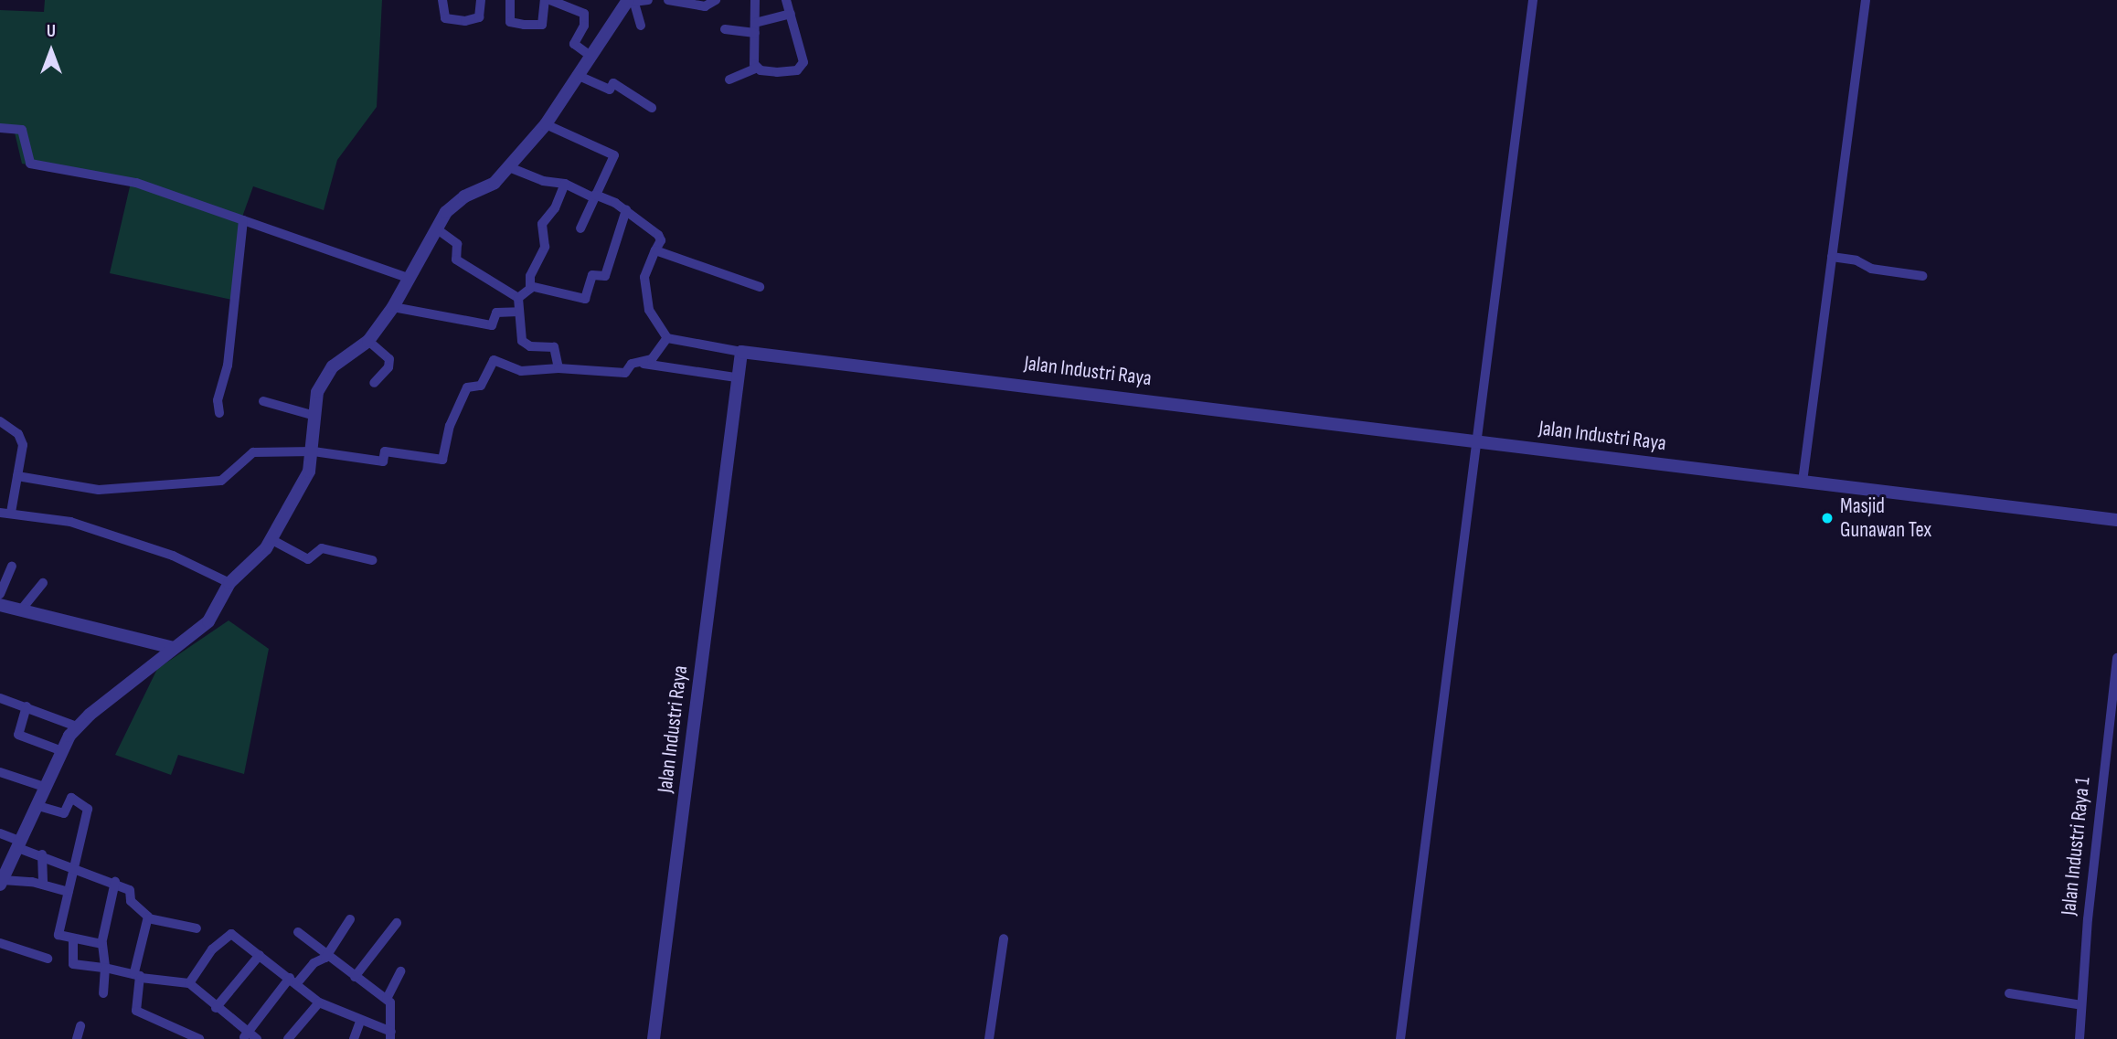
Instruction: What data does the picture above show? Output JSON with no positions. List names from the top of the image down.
{
  "streets": {
    "street": ["Jalan Industri Raya", "Jalan Industri Raya 1"]
  },
  "places": ["Masjid Gunawan Tex"],
  "north": "top"
}
